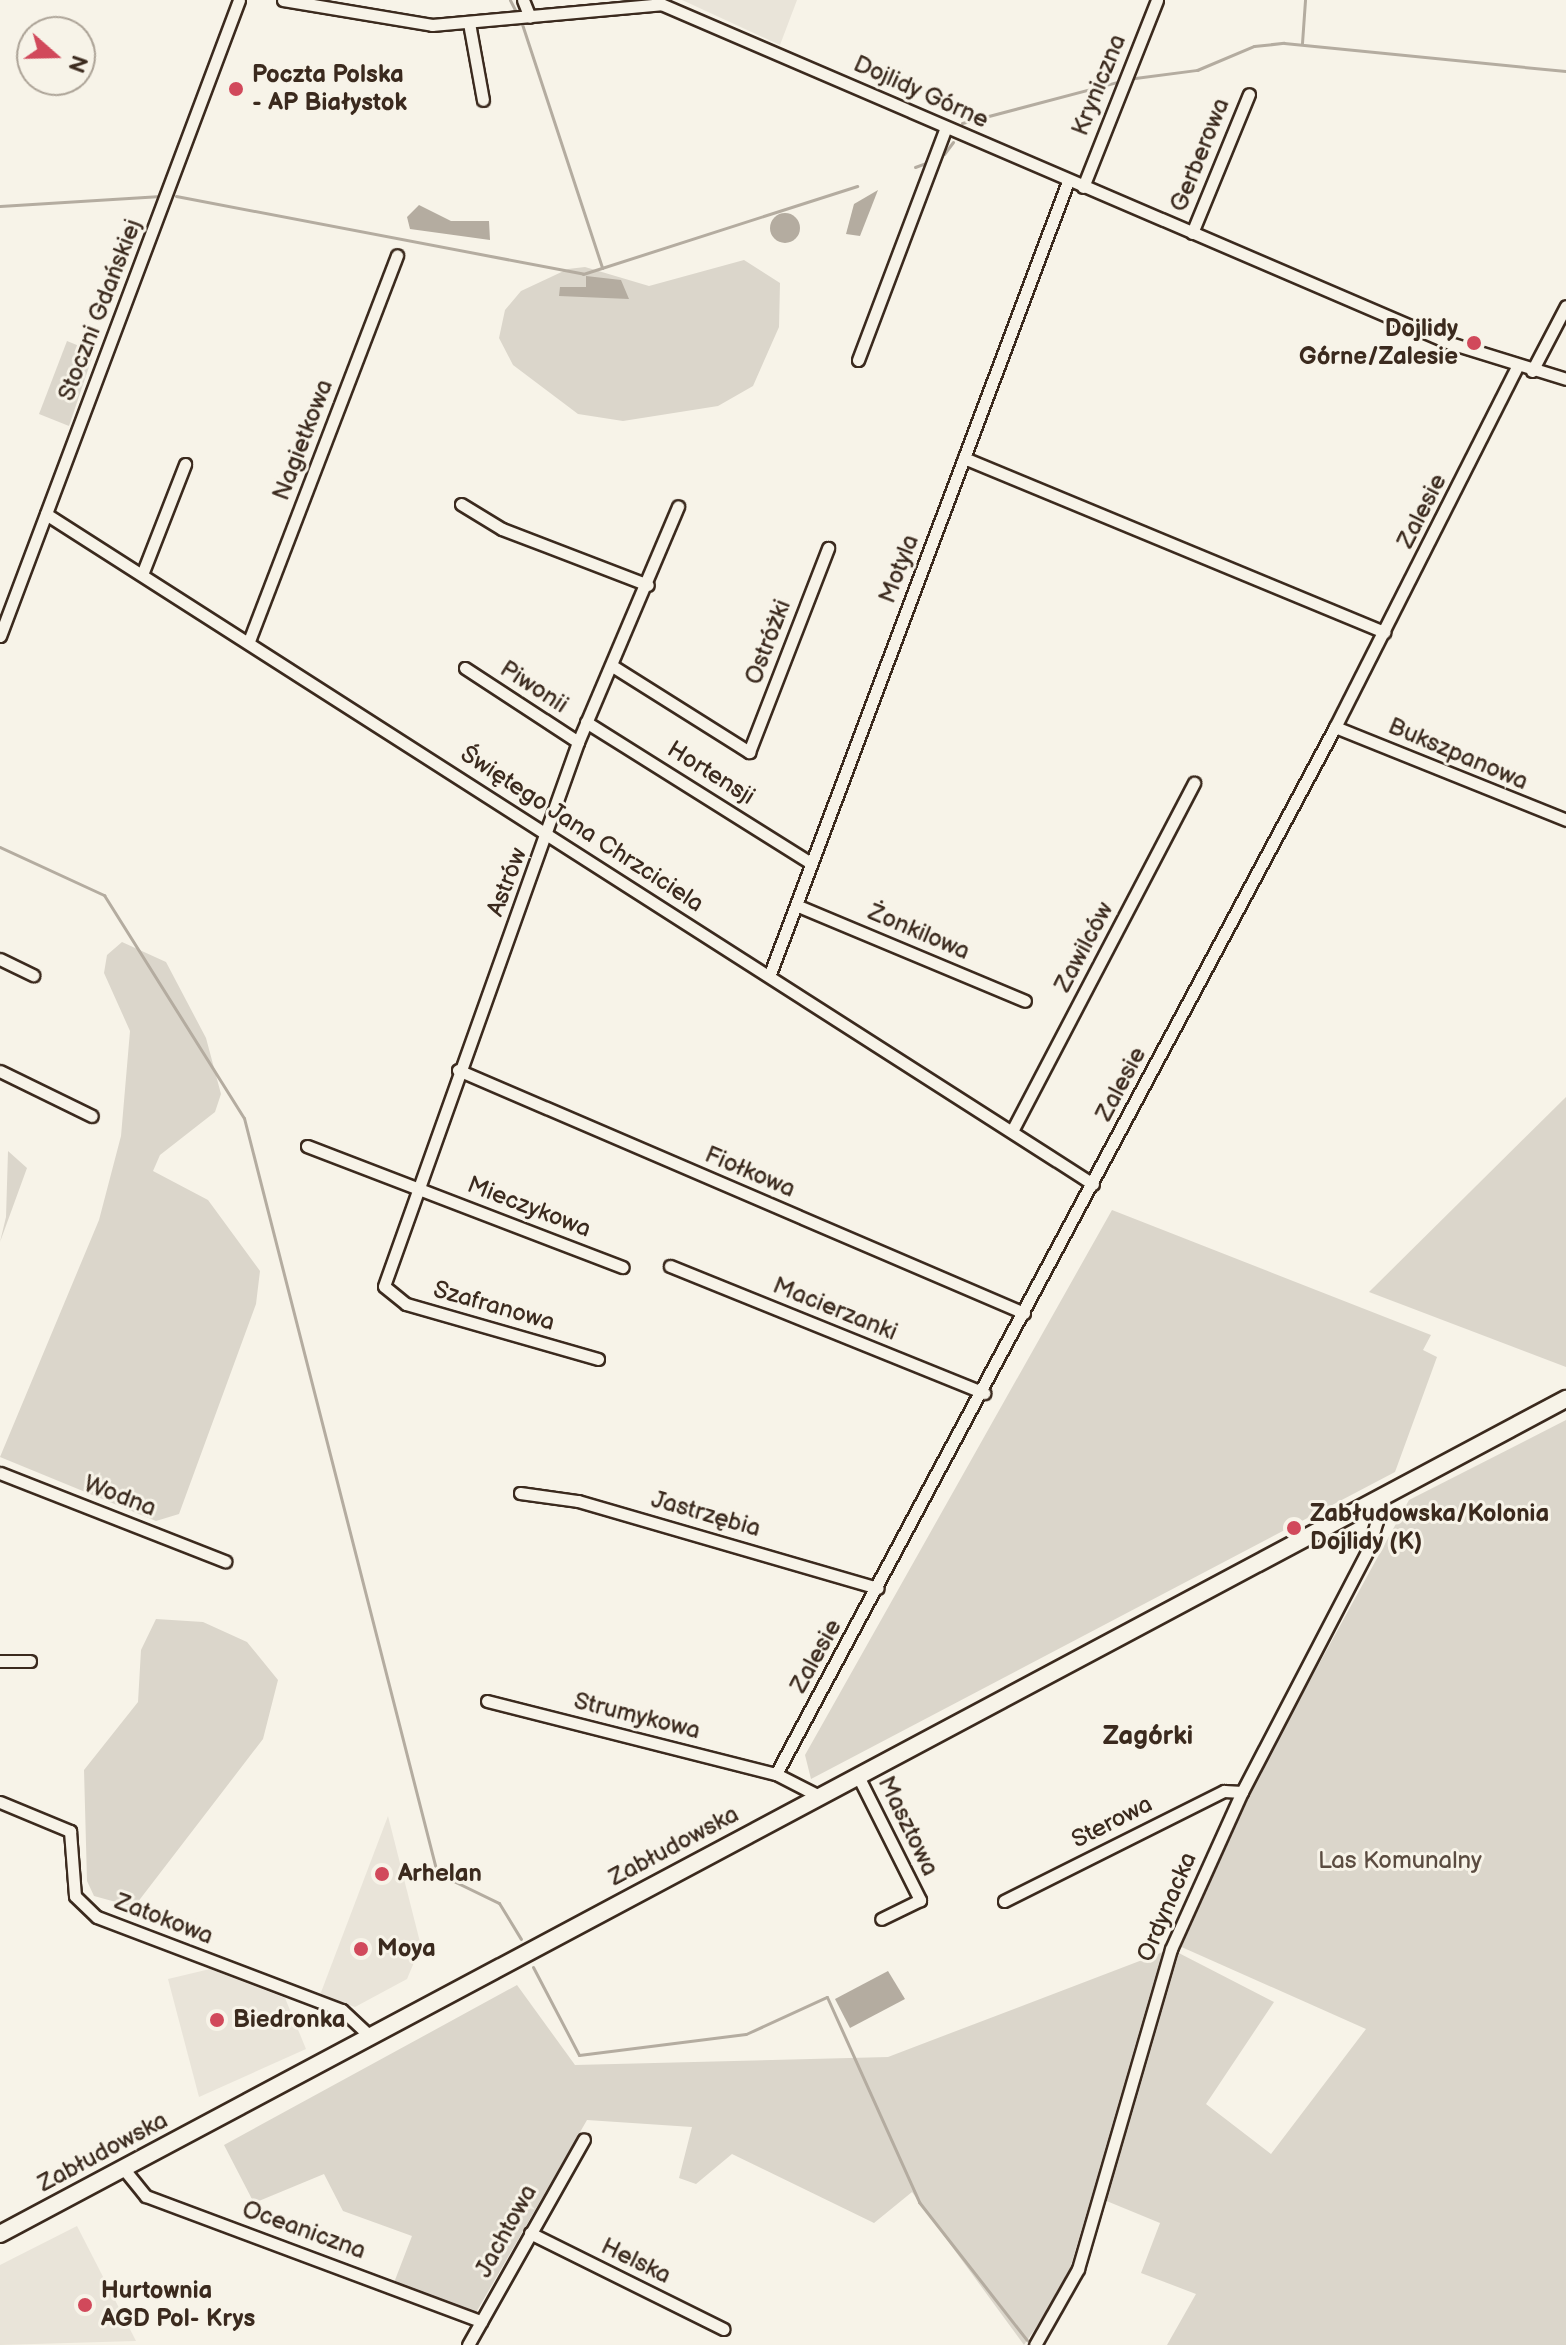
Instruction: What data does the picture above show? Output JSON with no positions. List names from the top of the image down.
{
  "streets": {
    "highway": ["Zabłudowska"],
    "street": [
      "Kryniczna",
      "Dojlidy Górne",
      "Gerberowa",
      "Stoczni Gdańskiej",
      "Nagietkowa",
      "Zalesie",
      "Motyla",
      "Ostróżki",
      "Piwonii",
      "Bukszpanowa",
      "Hortensji",
      "Świętego Jana Chrzciciela",
      "Astrów",
      "Żonkilowa",
      "Zawilców",
      "Fiołkowa",
      "Mieczykowa",
      "Szafranowa",
      "Macierzanki",
      "Wodna",
      "Jastrzębia",
      "Strumykowa",
      "Sterowa",
      "Masztowa",
      "Ordynacka",
      "Zatokowa",
      "Oceaniczna",
      "Jachtowa",
      "Helska"
    ]
  },
  "crossings": [
    ["Kryniczna", "Dojlidy Górne"],
    ["Dojlidy Górne", "Gerberowa"],
    ["Dojlidy Górne", "Zalesie"],
    ["Dojlidy Górne", "Motyla"],
    ["Stoczni Gdańskiej", "Świętego Jana Chrzciciela"],
    ["Nagietkowa", "Świętego Jana Chrzciciela"],
    ["Zalesie", "Bukszpanowa"],
    ["Zalesie", "Świętego Jana Chrzciciela"],
    ["Zalesie", "Fiołkowa"],
    ["Zalesie", "Macierzanki"],
    ["Zalesie", "Jastrzębia"],
    ["Zalesie", "Strumykowa"],
    ["Motyla", "Hortensji"],
    ["Motyla", "Świętego Jana Chrzciciela"],
    ["Motyla", "Żonkilowa"],
    ["Ostróżki", "Astrów"],
    ["Piwonii", "Astrów"],
    ["Hortensji", "Astrów"],
    ["Świętego Jana Chrzciciela", "Astrów"],
    ["Świętego Jana Chrzciciela", "Zawilców"],
    ["Astrów", "Fiołkowa"],
    ["Astrów", "Mieczykowa"],
    ["Astrów", "Szafranowa"],
    ["Sterowa", "Ordynacka"],
    ["Masztowa", "Zabłudowska"],
    ["Zabłudowska", "Ordynacka"],
    ["Zabłudowska", "Zatokowa"],
    ["Zabłudowska", "Oceaniczna"],
    ["Oceaniczna", "Jachtowa"],
    ["Jachtowa", "Helska"]
  ],
  "districts": ["Zagórki"],
  "parks": ["Las Komunalny"],
  "places": [
    "Poczta Polska - AP Białystok",
    "Dojlidy Górne/Zalesie",
    "Zabłudowska/Kolonia Dojlidy (K)",
    "Arhelan",
    "Moya",
    "Biedronka",
    "Hurtownia AGD Pol- Krys"
  ],
  "north": "right"
}
